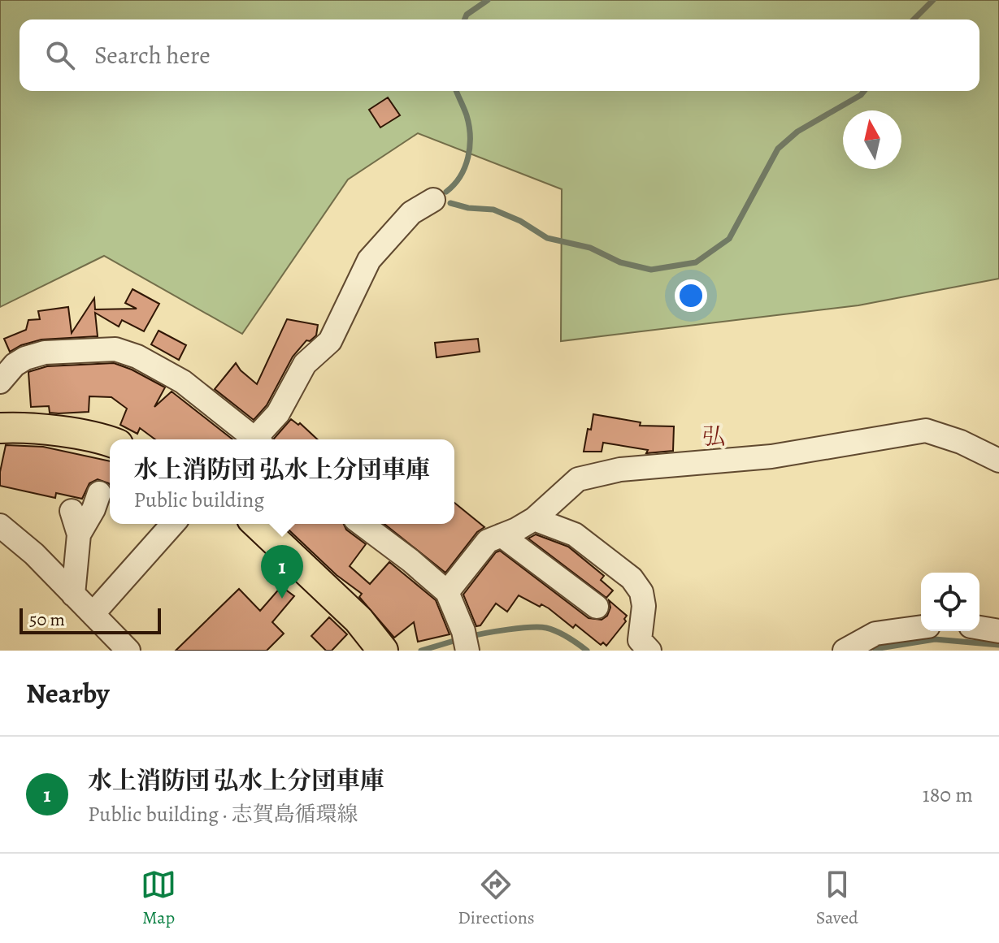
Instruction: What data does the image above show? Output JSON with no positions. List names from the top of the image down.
{
  "districts": ["弘"],
  "scale_bar": "50 m",
  "north": "top",
  "page": {
    "search": "Search here",
    "popup": ["水上消防団 弘水上分団車庫", "Public building"],
    "pins": "1",
    "scale": "50 m",
    "heading": "Nearby",
    "list": [
      {
        "mark": "1",
        "name": "水上消防団 弘水上分団車庫",
        "note": "Public building · 志賀島循環線",
        "value": "180 m"
      }
    ],
    "nav": ["Map", "Directions", "Saved"]
  }
}
